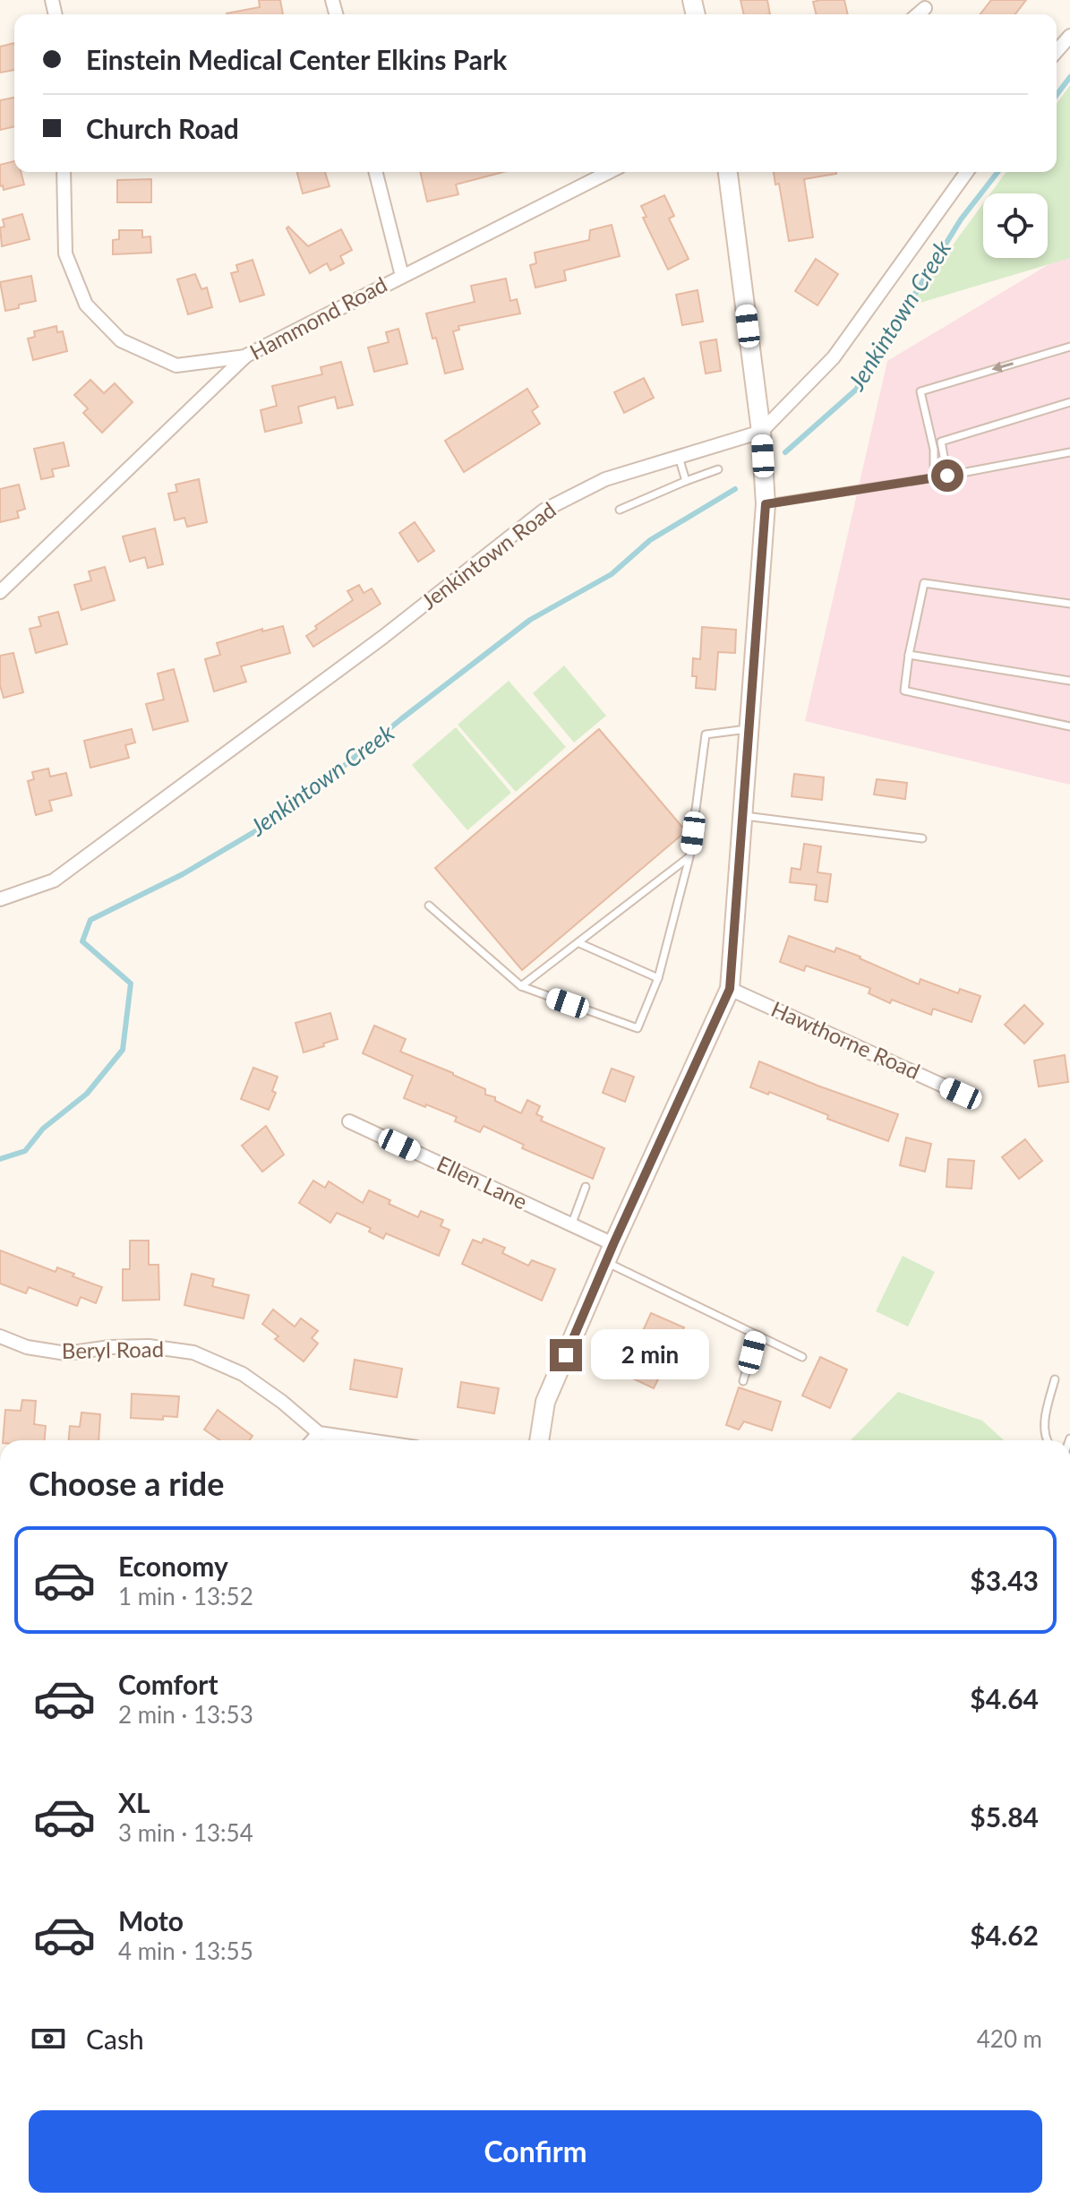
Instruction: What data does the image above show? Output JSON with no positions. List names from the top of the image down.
{
  "streets": {
    "street": [
      "Hammond Road",
      "Jenkintown Road",
      "Hawthorne Road",
      "Ellen Lane",
      "Beryl Road"
    ]
  },
  "water": ["Jenkintown Creek"],
  "page": {
    "banner": ["Einstein Medical Center Elkins Park", "Church Road"],
    "bubble": "2 min",
    "heading": "Choose a ride",
    "list": [
      {
        "name": "Economy",
        "note": "1 min · 13:52",
        "value": "$3.43"
      },
      {
        "name": "Comfort",
        "note": "2 min · 13:53",
        "value": "$4.64"
      },
      {
        "name": "XL",
        "note": "3 min · 13:54",
        "value": "$5.84"
      },
      {
        "name": "Moto",
        "note": "4 min · 13:55",
        "value": "$4.62"
      }
    ],
    "pay": ["Cash", "420 m"],
    "buttons": "Confirm"
  }
}
